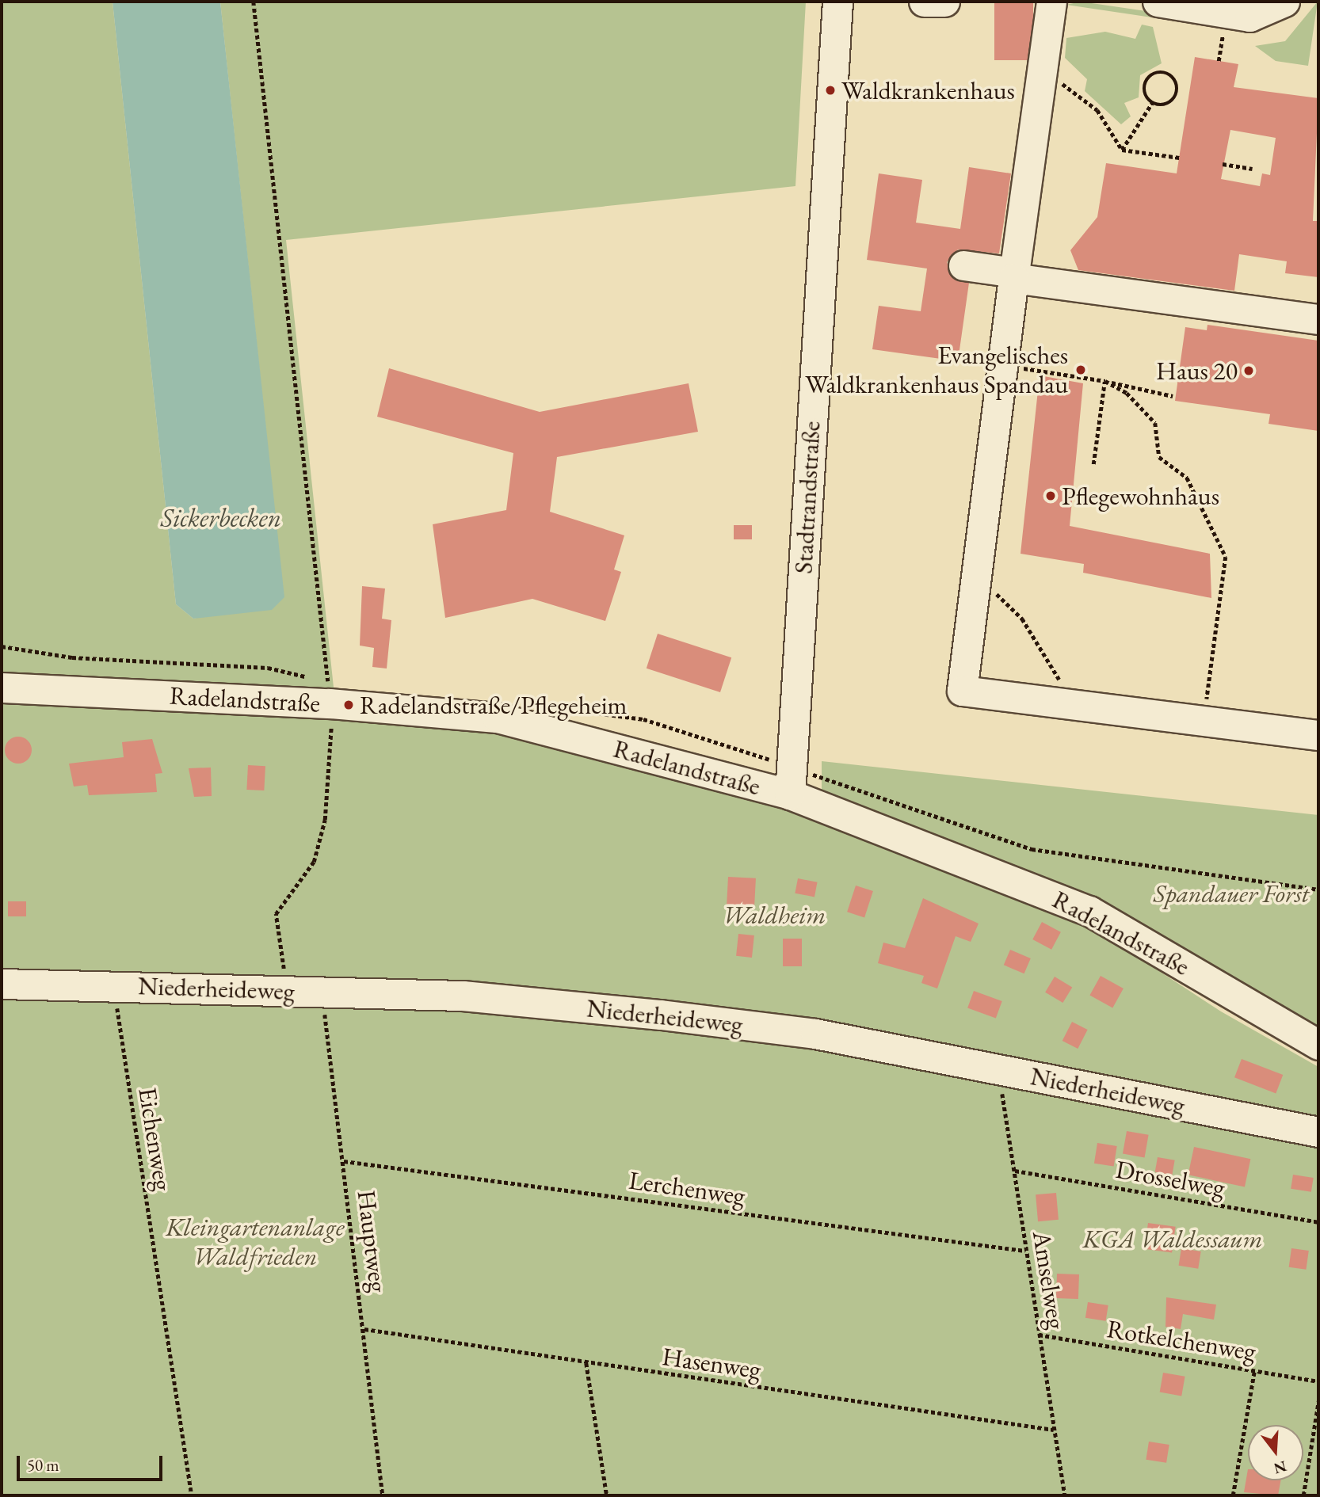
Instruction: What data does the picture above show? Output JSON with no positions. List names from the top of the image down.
{
  "streets": {
    "street": ["Stadtrandstraße", "Radelandstraße", "Niederheideweg"],
    "path": [
      "Eichenweg",
      "Drosselweg",
      "Lerchenweg",
      "Hauptweg",
      "Amselweg",
      "Rotkelchenweg",
      "Hasenweg"
    ]
  },
  "crossings": [
    ["Stadtrandstraße", "Radelandstraße"],
    ["Niederheideweg", "Eichenweg"],
    ["Niederheideweg", "Hauptweg"],
    ["Niederheideweg", "Amselweg"],
    ["Drosselweg", "Amselweg"],
    ["Lerchenweg", "Hauptweg"],
    ["Lerchenweg", "Amselweg"],
    ["Hauptweg", "Hasenweg"],
    ["Amselweg", "Rotkelchenweg"],
    ["Amselweg", "Hasenweg"]
  ],
  "water": ["Sickerbecken"],
  "parks": [
    "Spandauer Forst",
    "Waldheim",
    "Kleingartenanlage Waldfrieden",
    "KGA Waldessaum"
  ],
  "places": [
    "Waldkrankenhaus",
    "Evangelisches Waldkrankenhaus Spandau",
    "Haus 20",
    "Pflegewohnhaus",
    "Radelandstraße/Pflegeheim"
  ],
  "scale_bar": "50 m",
  "north": "bottom"
}
